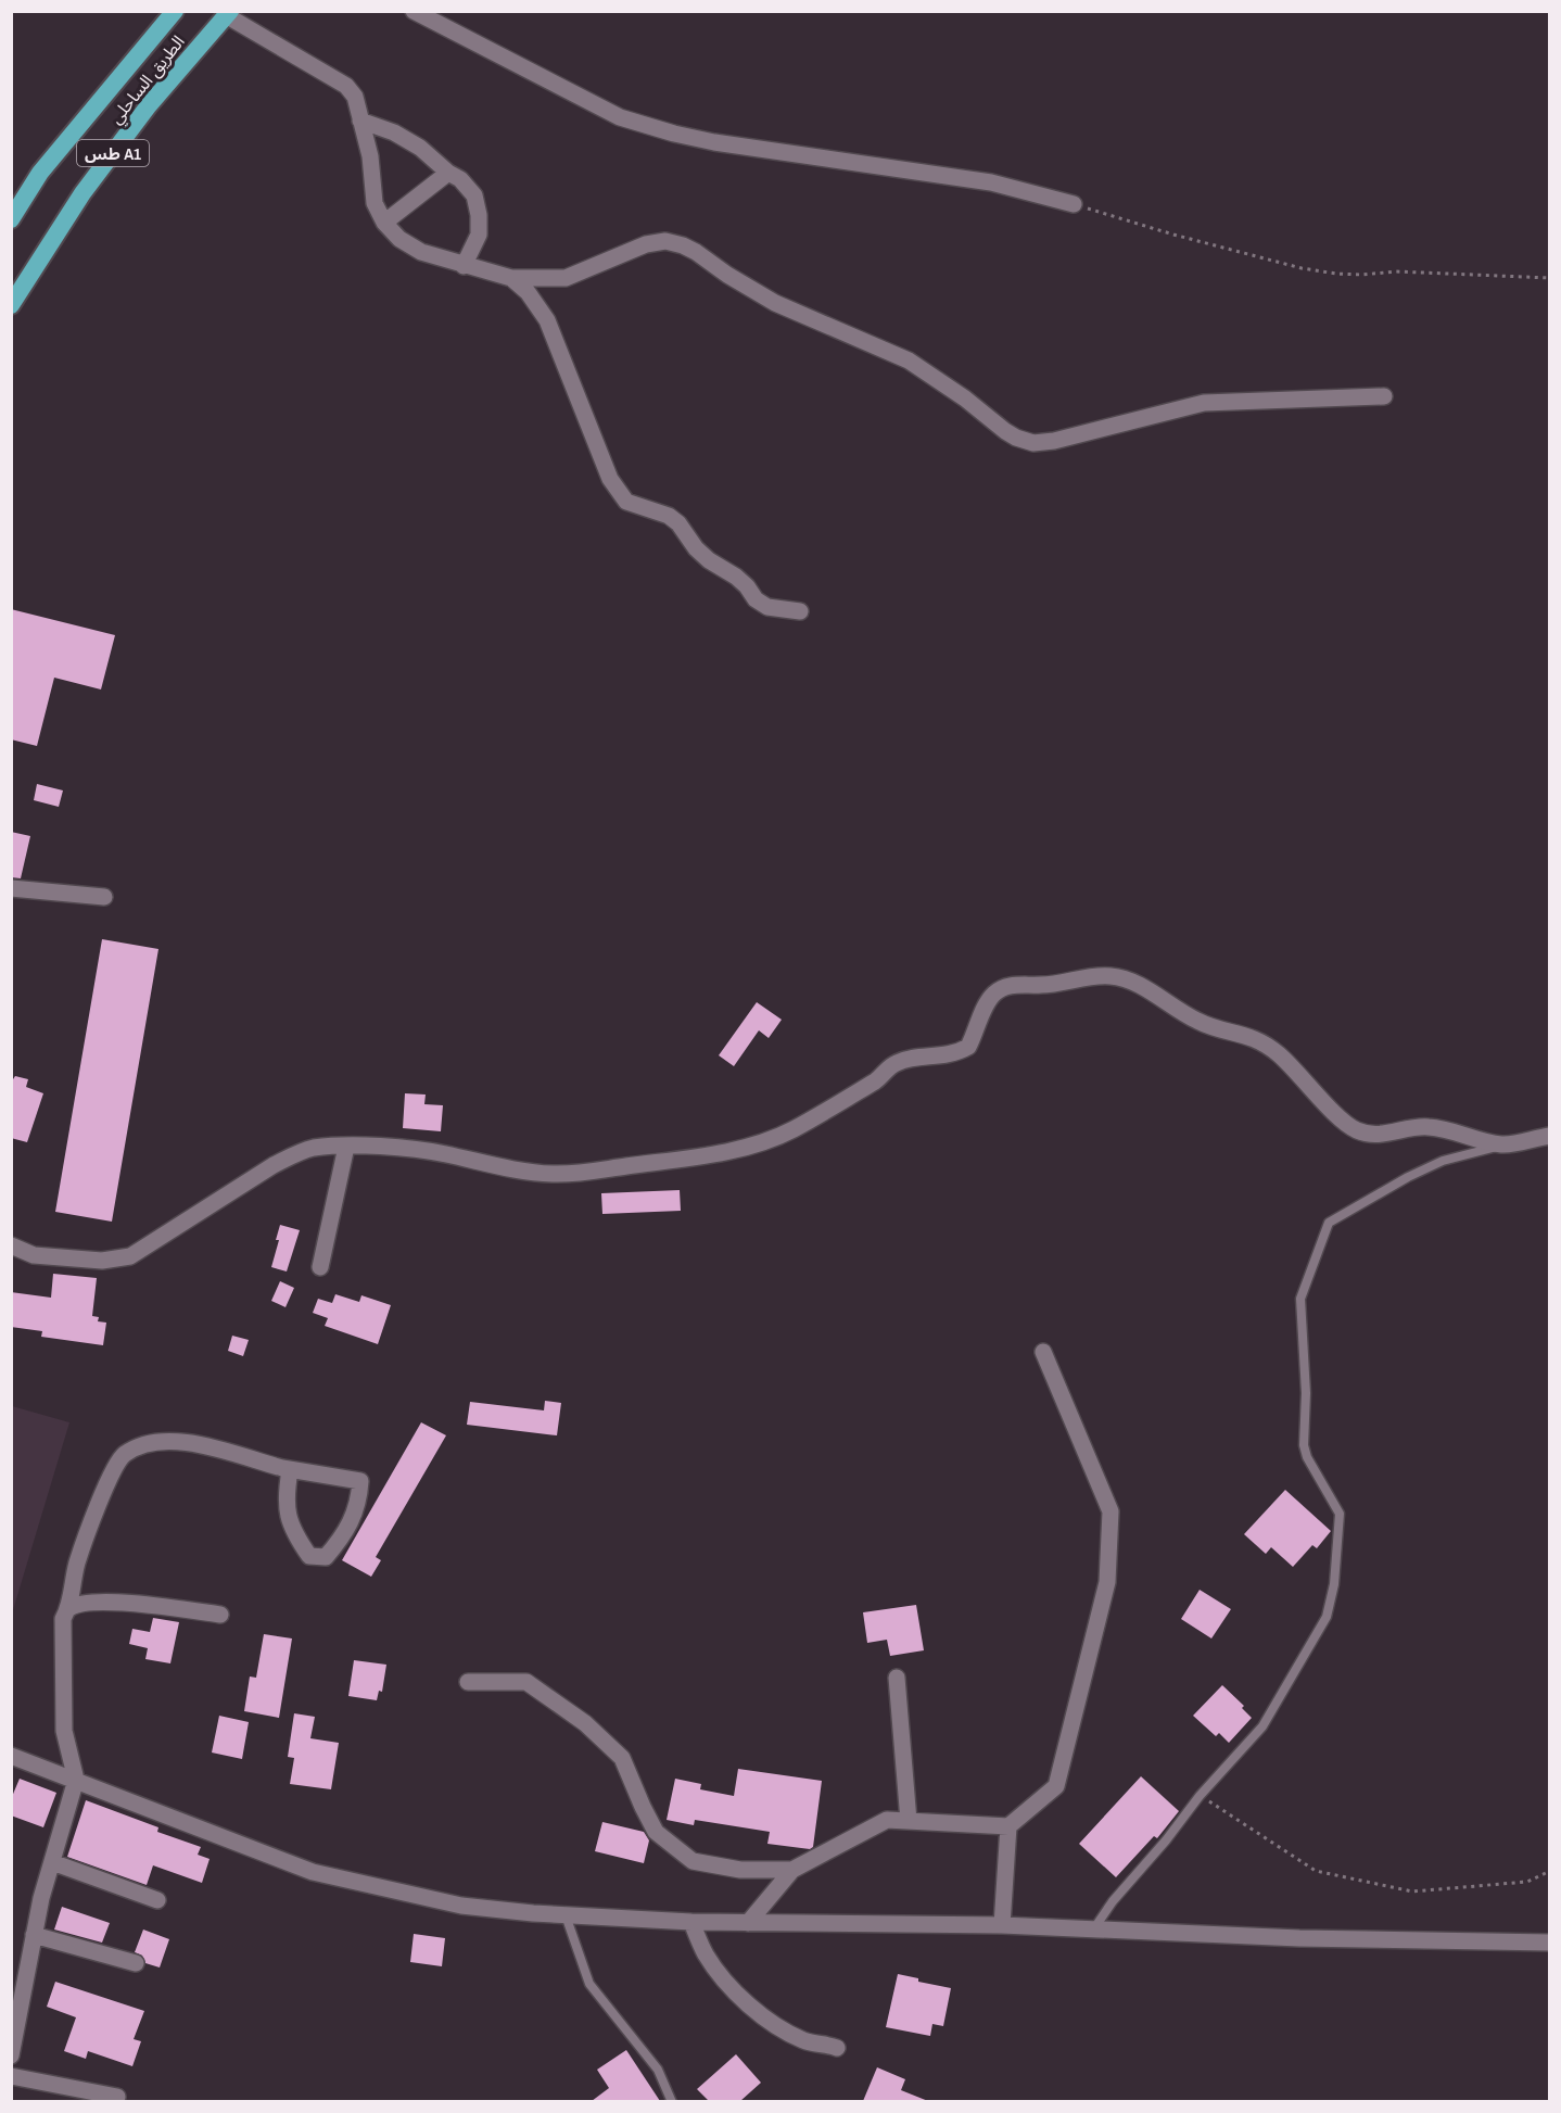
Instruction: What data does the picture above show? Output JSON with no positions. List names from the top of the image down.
{
  "streets": {
    "highway": ["الطريق الساحلي", "طس A1"]
  }
}
